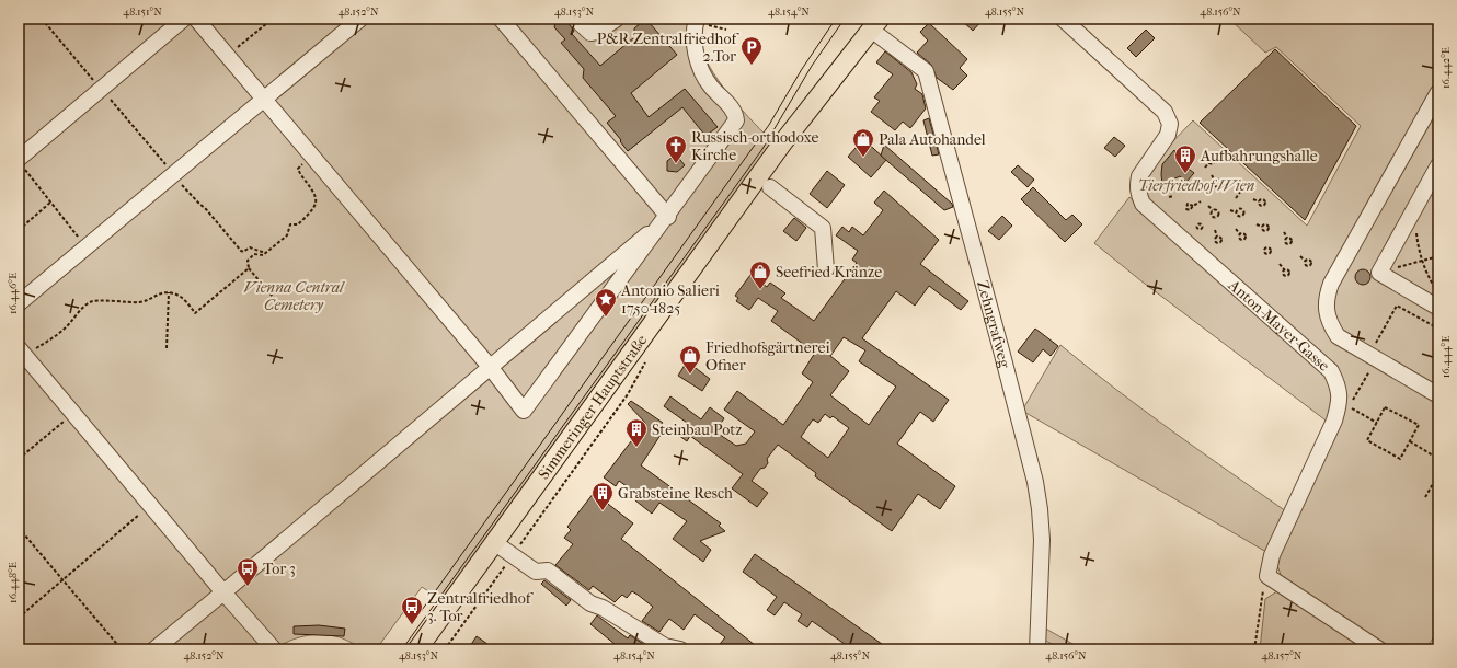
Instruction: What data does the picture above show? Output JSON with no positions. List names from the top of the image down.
{
  "streets": {
    "main road": ["Simmeringer Hauptstraße"],
    "street": ["Zehngrafweg", "Anton-Mayer-Gasse"]
  },
  "crossings": [
    ["Zehngrafweg", "Simmeringer Hauptstraße"]
  ],
  "parks": ["Tierfriedhof Wien", "Vienna Central Cemetery"],
  "places": {
    "parking": ["P&R Zentralfriedhof 2.Tor"],
    "shop": ["Pala Autohandel", "Seefried Kränze", "Friedhofsgärtnerei Ofner"],
    "church": ["Russisch-orthodoxe Kirche"],
    "building": ["Aufbahrungshalle", "Steinbau Potz", "Grabsteine Resch"],
    "place": ["Antonio Salieri 1750-1825"],
    "bus stop": ["Tor 3", "Zentralfriedhof 3. Tor"]
  },
  "coordinates": [
    "48.151°N",
    "48.152°N",
    "48.153°N",
    "48.154°N",
    "48.155°N",
    "48.156°N",
    "16.442°E",
    "16.446°E",
    "16.444°E",
    "16.448°E",
    "48.157°N"
  ]
}
